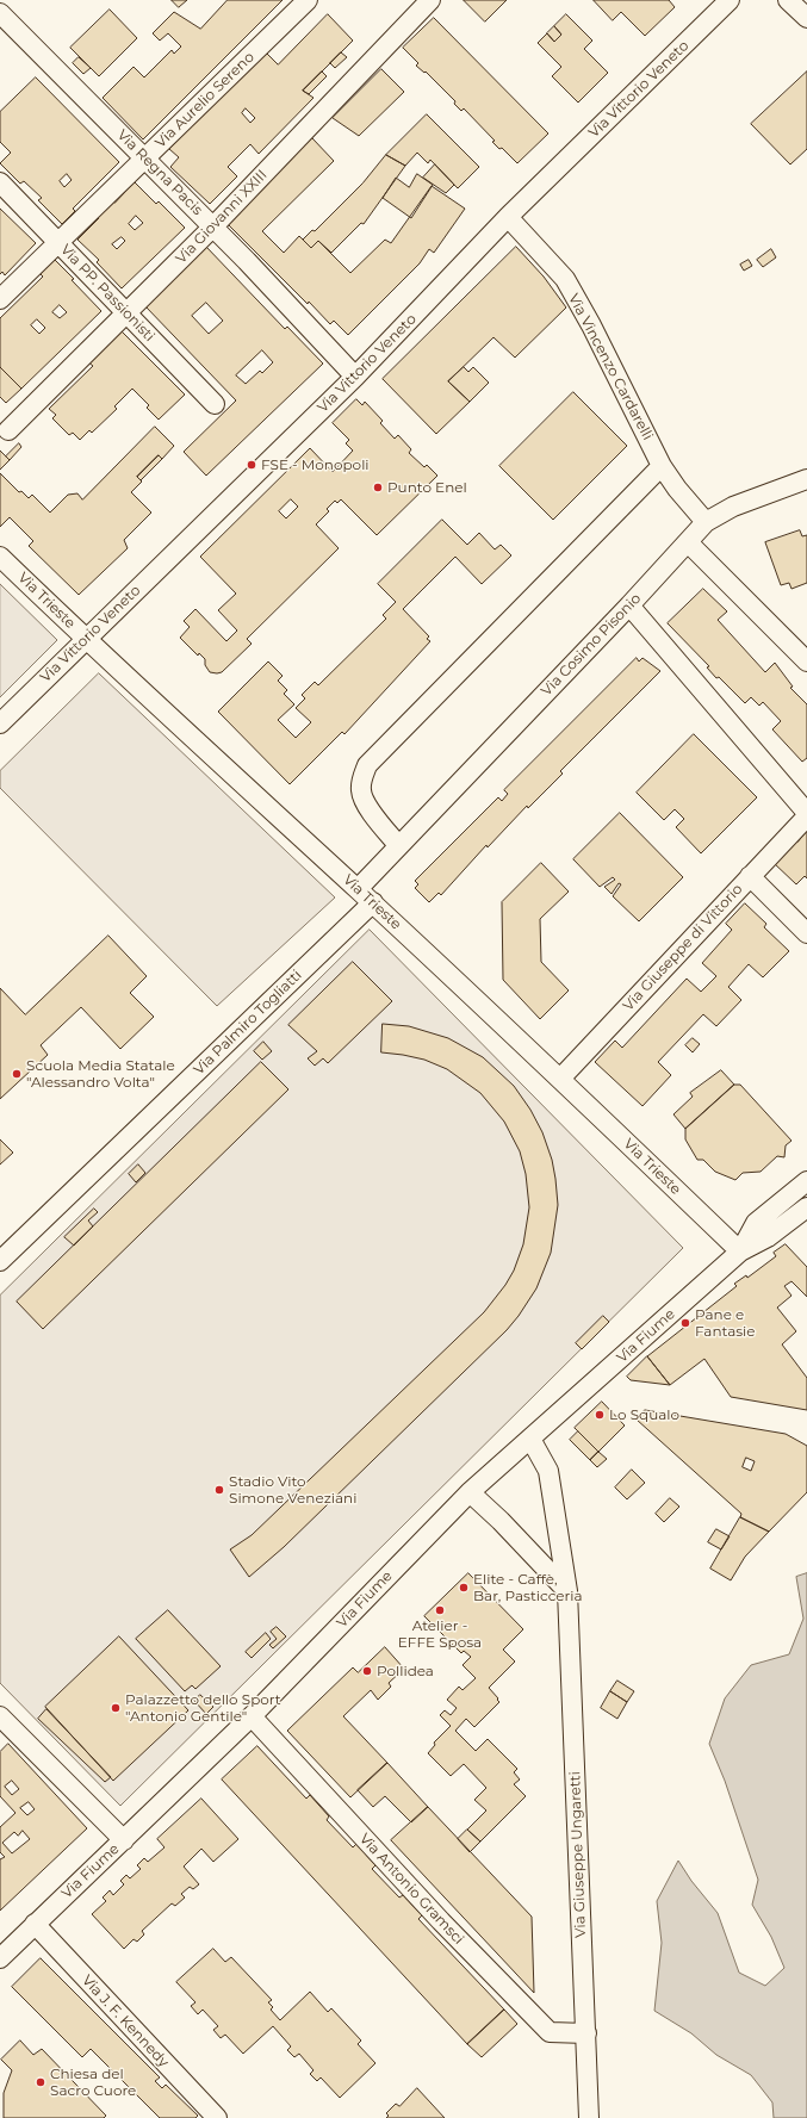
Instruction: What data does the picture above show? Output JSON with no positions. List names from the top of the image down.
{
  "streets": {
    "street": [
      "Via Vittorio Veneto",
      "Via Aurelio Sereno",
      "Via Regna Pacis",
      "Via Giovanni XXIII",
      "Via PP. Passionisti",
      "Via Vincenzo Cardarelli",
      "Via Trieste",
      "Via Cosimo Pisonio",
      "Via Giuseppe di Vittorio",
      "Via Palmiro Togliatti",
      "Via Fiume",
      "Via Giuseppe Ungaretti",
      "Via Antonio Gramsci",
      "Via J. F. Kennedy"
    ]
  },
  "crossings": [
    ["Via Vittorio Veneto", "Via Regna Pacis"],
    ["Via Vittorio Veneto", "Via Vincenzo Cardarelli"],
    ["Via Vittorio Veneto", "Via Trieste"],
    ["Via Aurelio Sereno", "Via Regna Pacis"],
    ["Via Aurelio Sereno", "Via PP. Passionisti"],
    ["Via Regna Pacis", "Via Giovanni XXIII"],
    ["Via Giovanni XXIII", "Via PP. Passionisti"],
    ["Via Vincenzo Cardarelli", "Via Cosimo Pisonio"],
    ["Via Trieste", "Via Cosimo Pisonio"],
    ["Via Trieste", "Via Giuseppe di Vittorio"],
    ["Via Trieste", "Via Palmiro Togliatti"],
    ["Via Trieste", "Via Fiume"],
    ["Via Cosimo Pisonio", "Via Giuseppe di Vittorio"],
    ["Via Fiume", "Via Giuseppe Ungaretti"],
    ["Via Fiume", "Via Antonio Gramsci"],
    ["Via Fiume", "Via J. F. Kennedy"],
    ["Via Giuseppe Ungaretti", "Via Antonio Gramsci"]
  ],
  "places": [
    "FSE - Monopoli",
    "Punto Enel",
    "Scuola Media Statale \"Alessandro Volta\"",
    "Pane e Fantasie",
    "Lo Squalo",
    "Stadio Vito Simone Veneziani",
    "Elite - Caffè, Bar, Pasticceria",
    "Atelier - EFFE Sposa",
    "Pollidea",
    "Palazzetto dello Sport \"Antonio Gentile\"",
    "Chiesa del Sacro Cuore"
  ]
}
